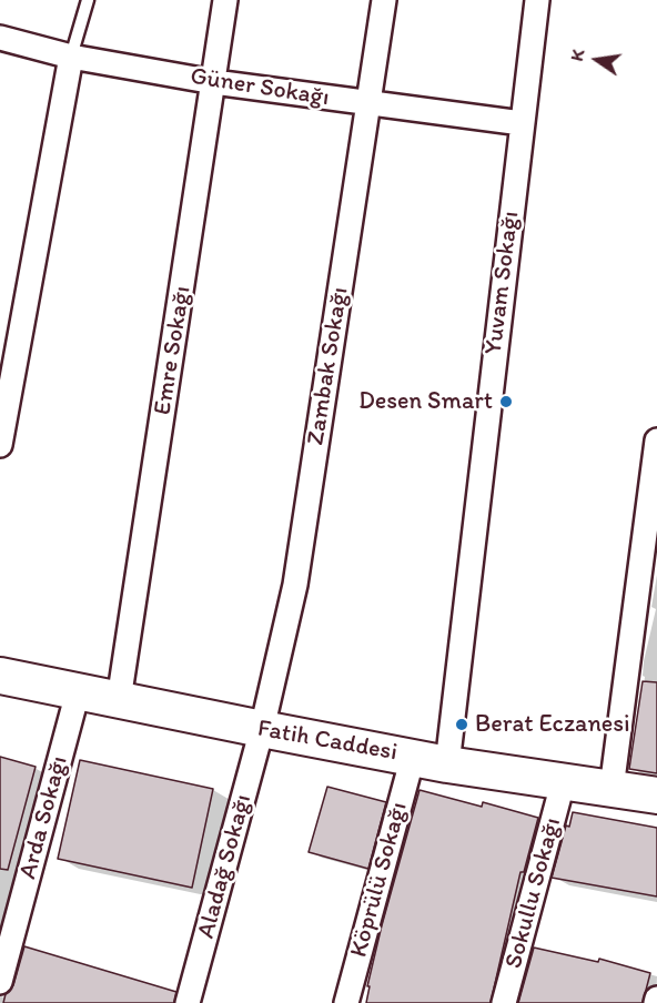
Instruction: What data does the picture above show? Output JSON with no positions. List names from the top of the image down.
{
  "streets": {
    "main road": ["Fatih Caddesi"],
    "street": [
      "Güner Sokağı",
      "Yuvam Sokağı",
      "Emre Sokağı",
      "Zambak Sokağı",
      "Arda Sokağı",
      "Aladağ Sokağı",
      "Köprülü Sokağı",
      "Sokullu Sokağı"
    ]
  },
  "crossings": [
    ["Güner Sokağı", "Yuvam Sokağı"],
    ["Güner Sokağı", "Emre Sokağı"],
    ["Güner Sokağı", "Zambak Sokağı"],
    ["Yuvam Sokağı", "Fatih Caddesi"],
    ["Emre Sokağı", "Fatih Caddesi"],
    ["Zambak Sokağı", "Fatih Caddesi"],
    ["Zambak Sokağı", "Aladağ Sokağı"],
    ["Fatih Caddesi", "Arda Sokağı"],
    ["Fatih Caddesi", "Aladağ Sokağı"],
    ["Fatih Caddesi", "Köprülü Sokağı"],
    ["Fatih Caddesi", "Sokullu Sokağı"]
  ],
  "places": ["Desen Smart", "Berat Eczanesi"],
  "north": "left"
}
